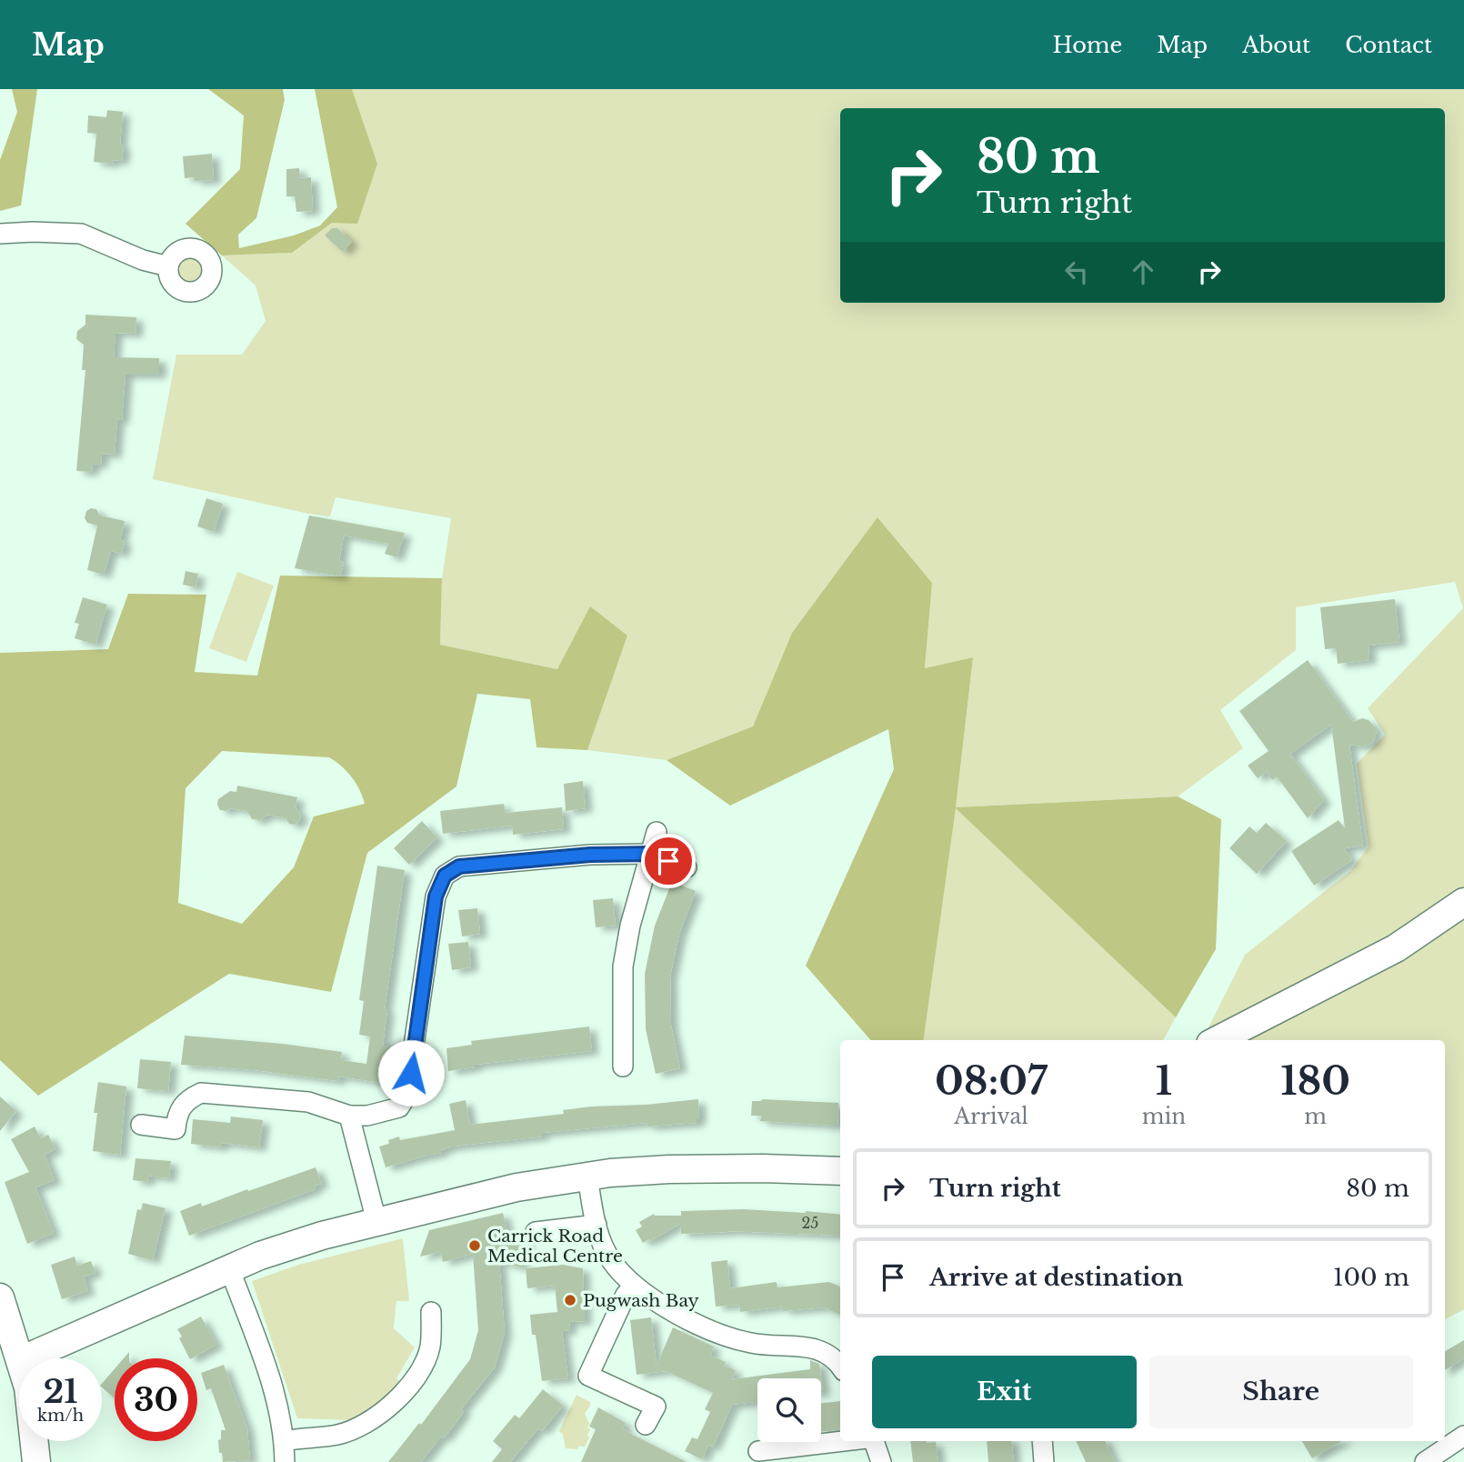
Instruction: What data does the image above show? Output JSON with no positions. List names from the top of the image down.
{
  "places": ["Carrick Road Medical Centre", "Pugwash Bay"],
  "house_numbers": ["25"],
  "page": {
    "header": "Map",
    "nav": [
      "Home",
      "Map",
      "About",
      "Contact"
    ],
    "turn": ["80 m", "Turn right"],
    "eta": [
      "08:07",
      "Arrival",
      "1",
      "min",
      "180",
      "m"
    ],
    "list": [
      {
        "name": "Turn right",
        "value": "80 m"
      },
      {
        "name": "Arrive at destination",
        "value": "100 m"
      }
    ],
    "buttons": ["Exit", "Share"],
    "speed": "21 km/h",
    "limit": "30"
  }
}
